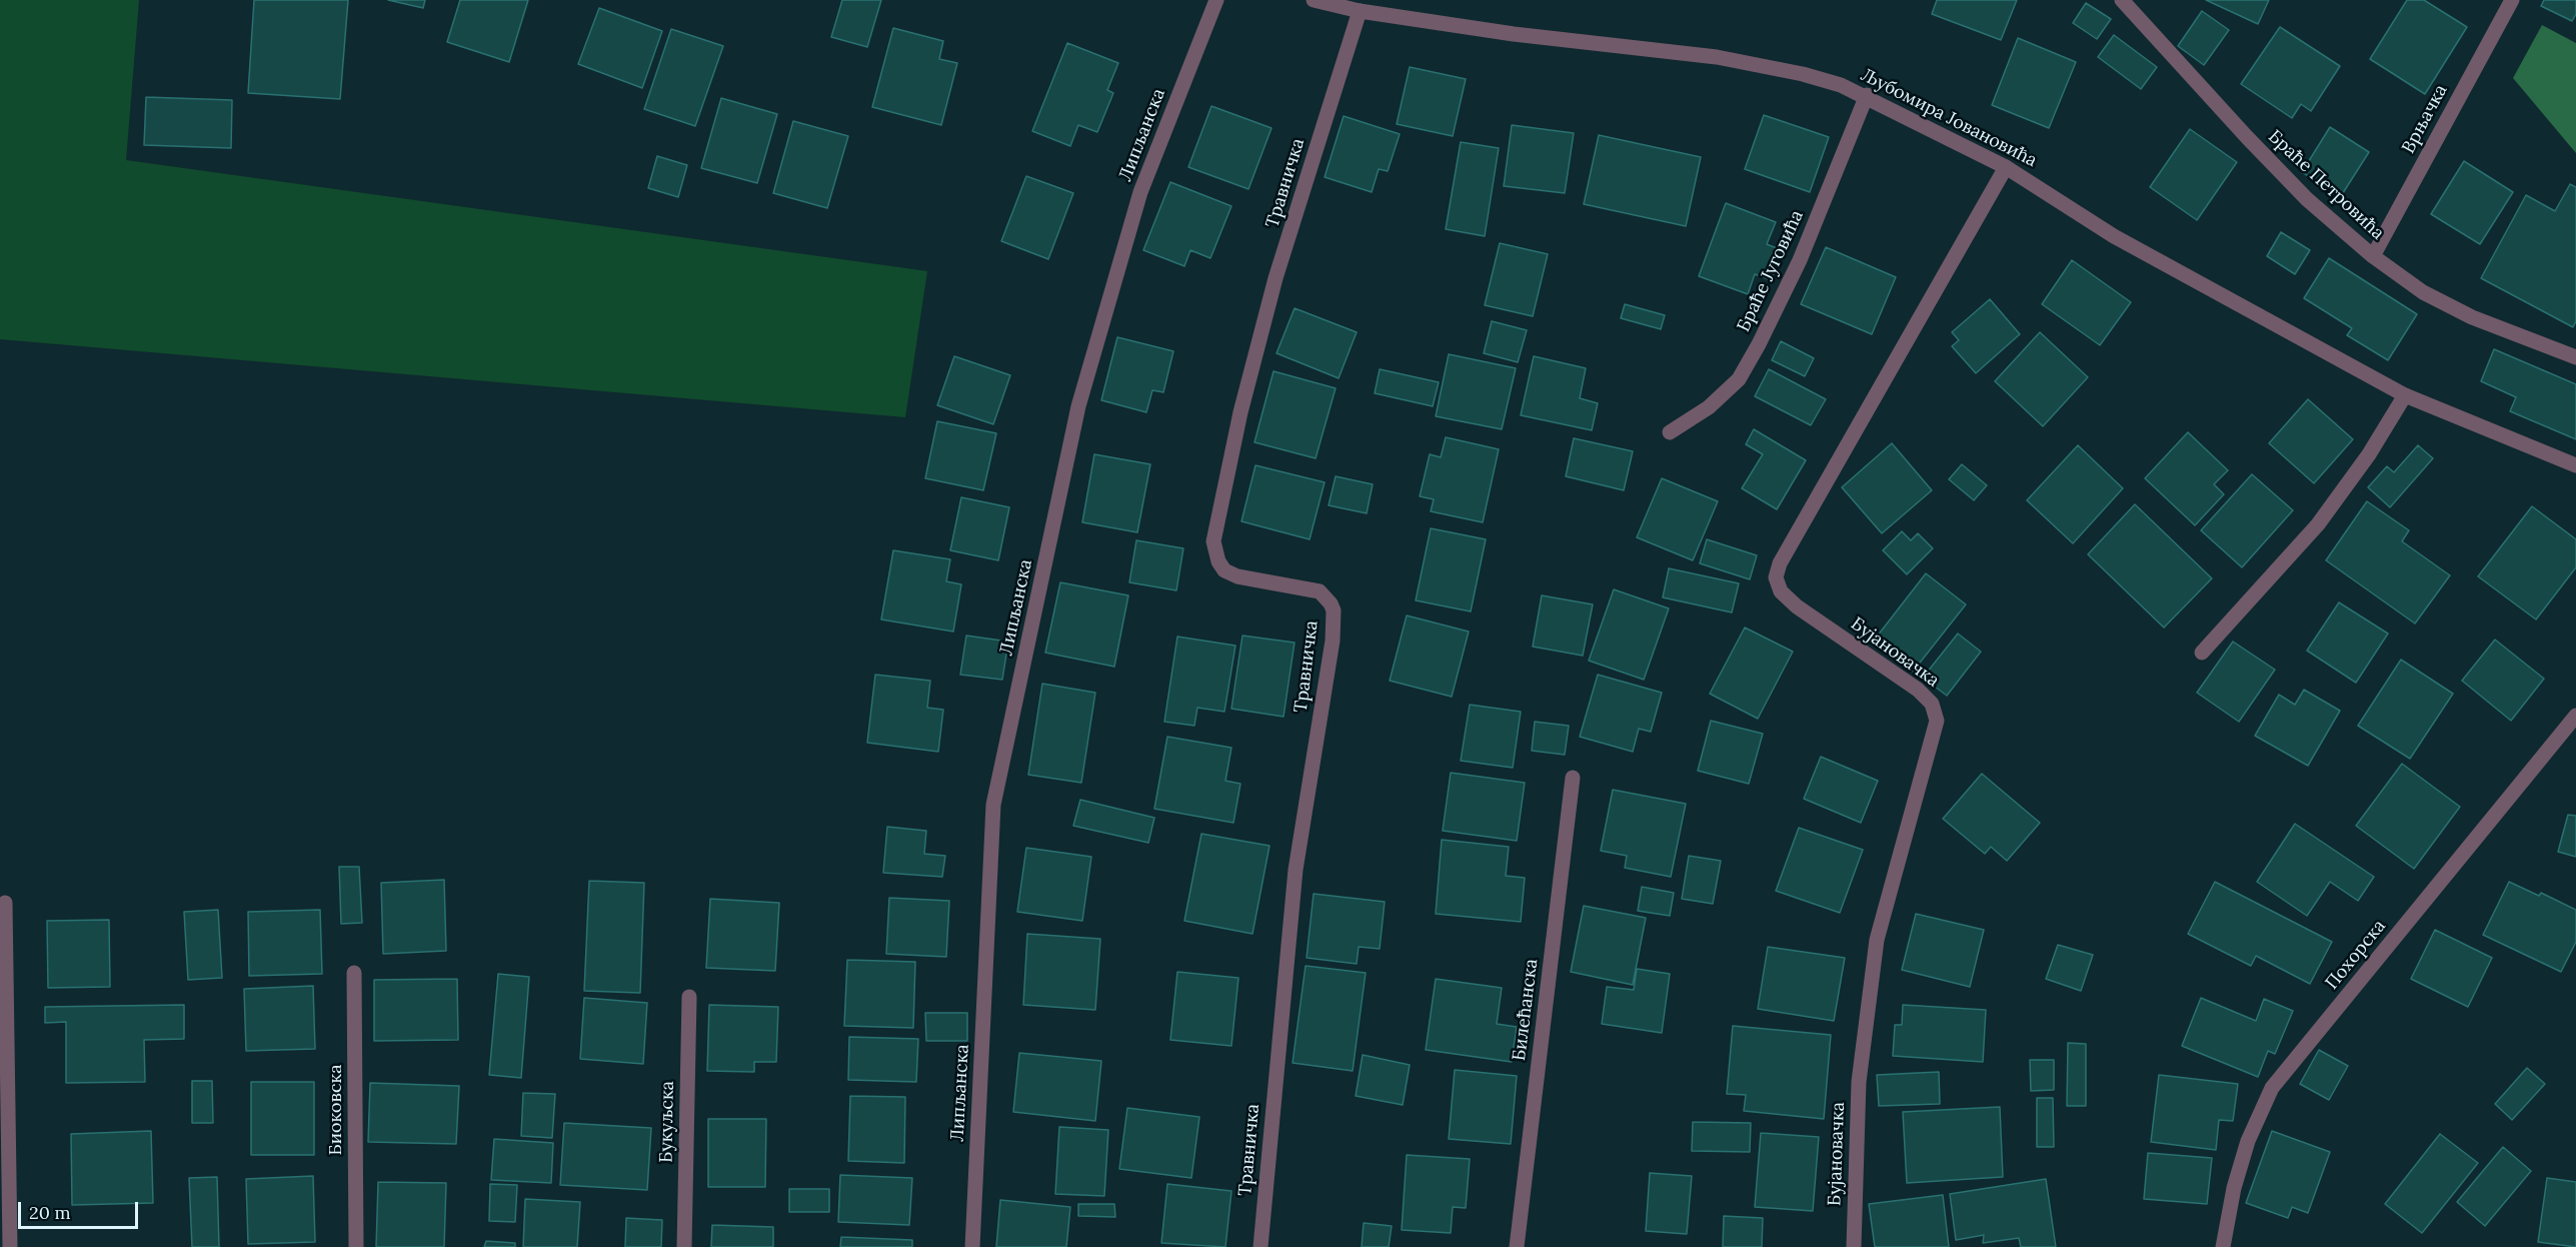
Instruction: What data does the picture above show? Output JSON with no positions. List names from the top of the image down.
{
  "streets": {
    "street": [
      "Љубомира Јовановића",
      "Врњачка",
      "Липљанска",
      "Травничка",
      "Браће Петровића",
      "Браће Југовића",
      "Бујановачка",
      "Похорска",
      "Билећанска",
      "Биоковска",
      "Букуљска"
    ]
  },
  "crossings": [
    ["Љубомира Јовановића", "Травничка"],
    ["Љубомира Јовановића", "Браће Југовића"],
    ["Љубомира Јовановића", "Бујановачка"],
    ["Врњачка", "Браће Петровића"]
  ],
  "scale_bar": "20 m"
}
